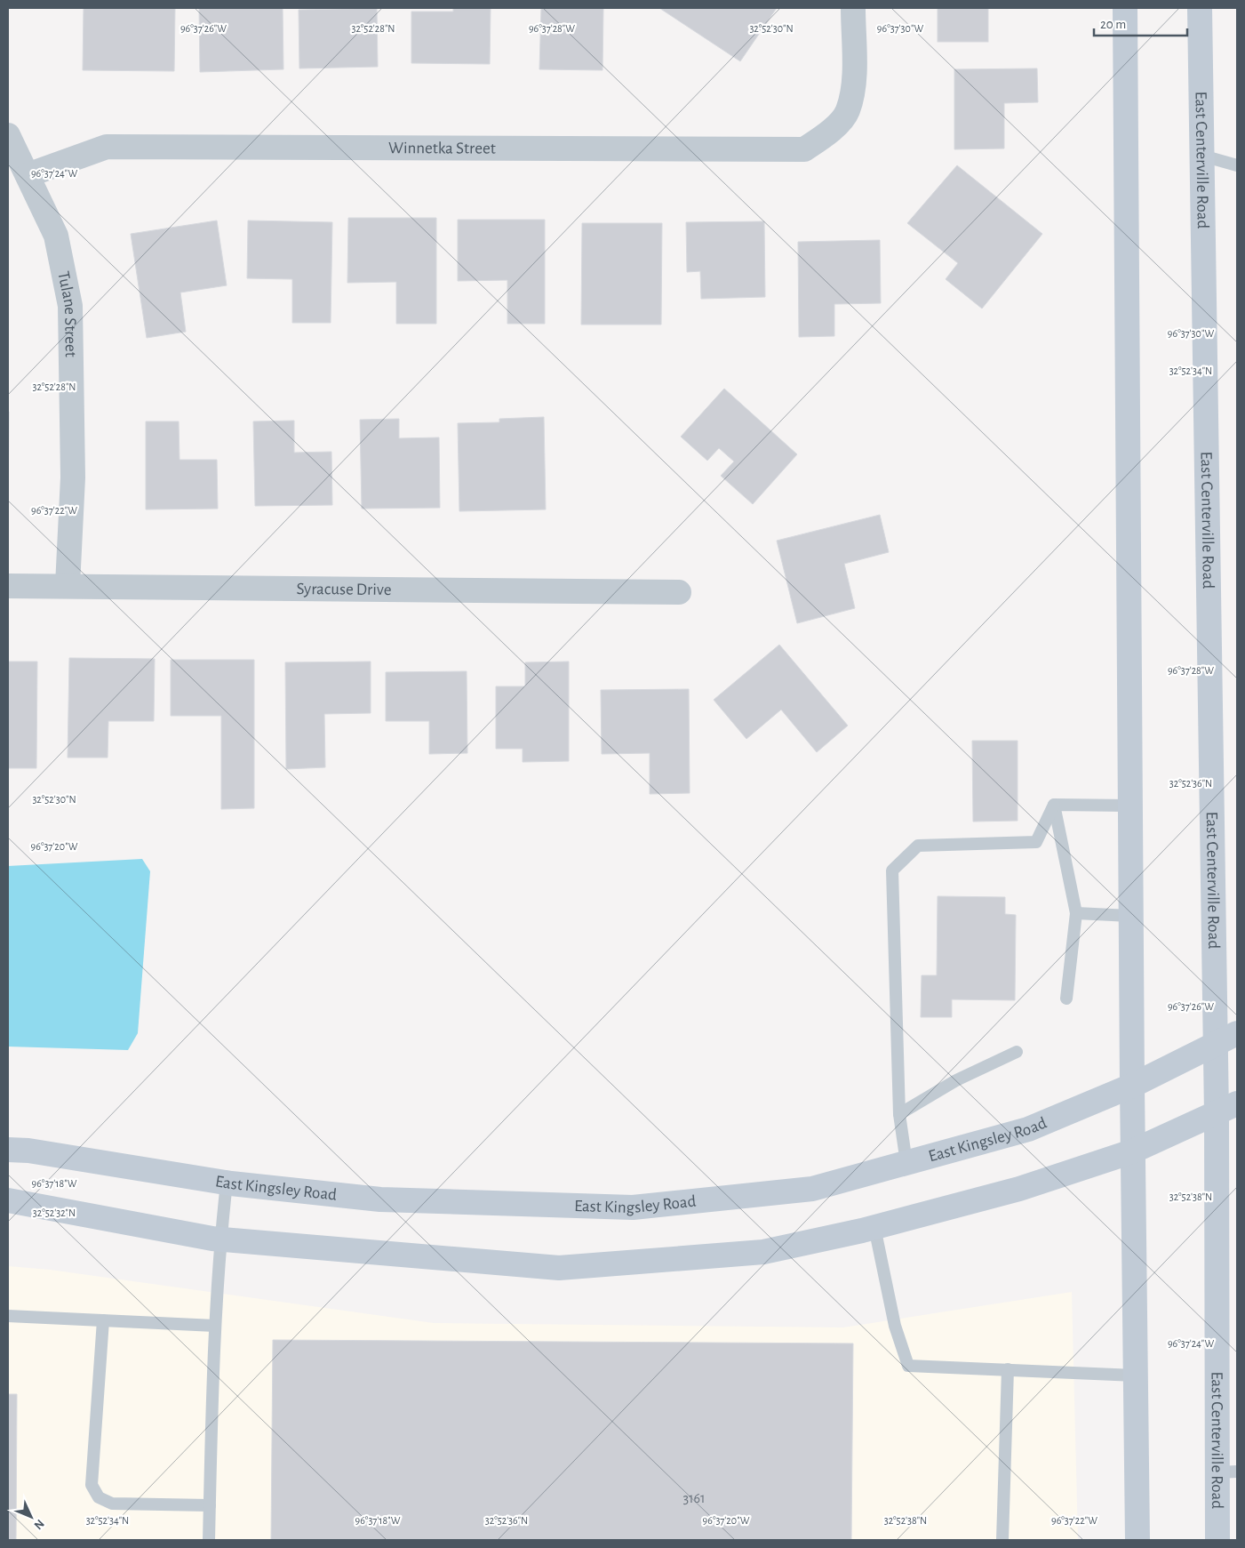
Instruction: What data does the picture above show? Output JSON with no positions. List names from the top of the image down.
{
  "streets": {
    "main road": ["East Centerville Road", "East Kingsley Road"],
    "street": ["Winnetka Street", "Tulane Street", "Syracuse Drive"]
  },
  "crossings": [
    ["Winnetka Street", "Tulane Street"],
    ["East Centerville Road", "East Kingsley Road"],
    ["Tulane Street", "Syracuse Drive"]
  ],
  "house_numbers": ["3161"],
  "scale_bar": "20 m",
  "north": "bottom right",
  "coordinates": [
    "96°37'26\"W",
    "96°37'28\"W",
    "96°37'30\"W",
    "32°52'28\"N",
    "32°52'30\"N",
    "96°37'24\"W",
    "32°52'34\"N",
    "96°37'22\"W",
    "32°52'36\"N",
    "96°37'20\"W",
    "96°37'18\"W",
    "32°52'38\"N",
    "32°52'32\"N"
  ]
}
